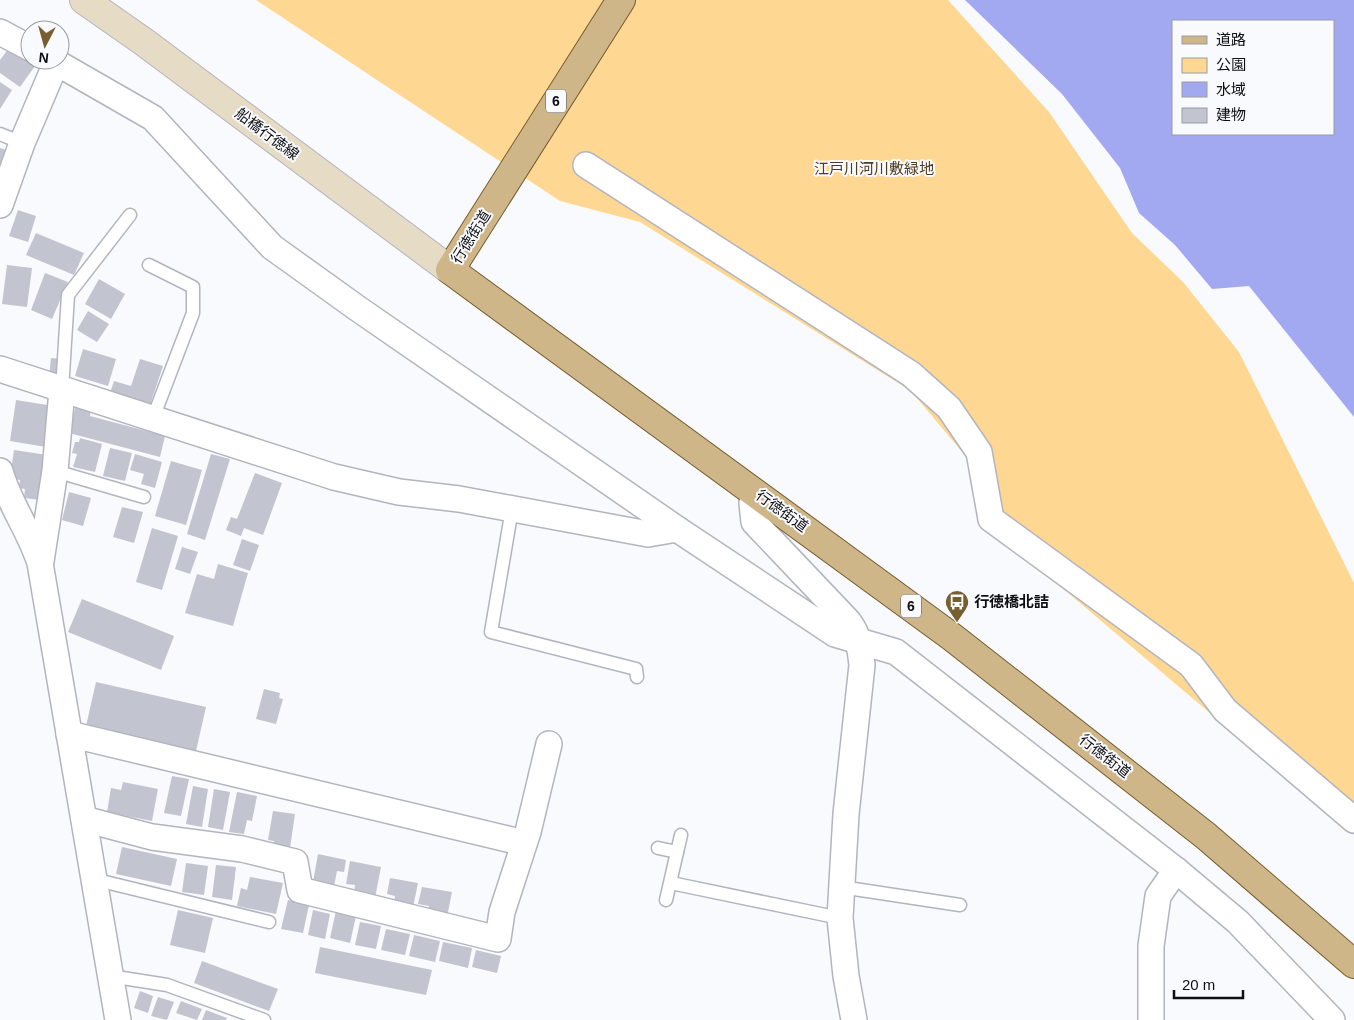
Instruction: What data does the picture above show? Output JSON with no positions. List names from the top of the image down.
{
  "streets": {
    "main road": ["6", "船橋行徳線", "行徳街道"]
  },
  "crossings": [
    ["船橋行徳線", "行徳街道"]
  ],
  "parks": ["江戸川河川敷緑地"],
  "places": {
    "bus stop": ["行徳橋北詰"]
  },
  "legend": [
    "道路",
    "公園",
    "水域",
    "建物"
  ],
  "scale_bar": "20 m",
  "north": "bottom"
}
